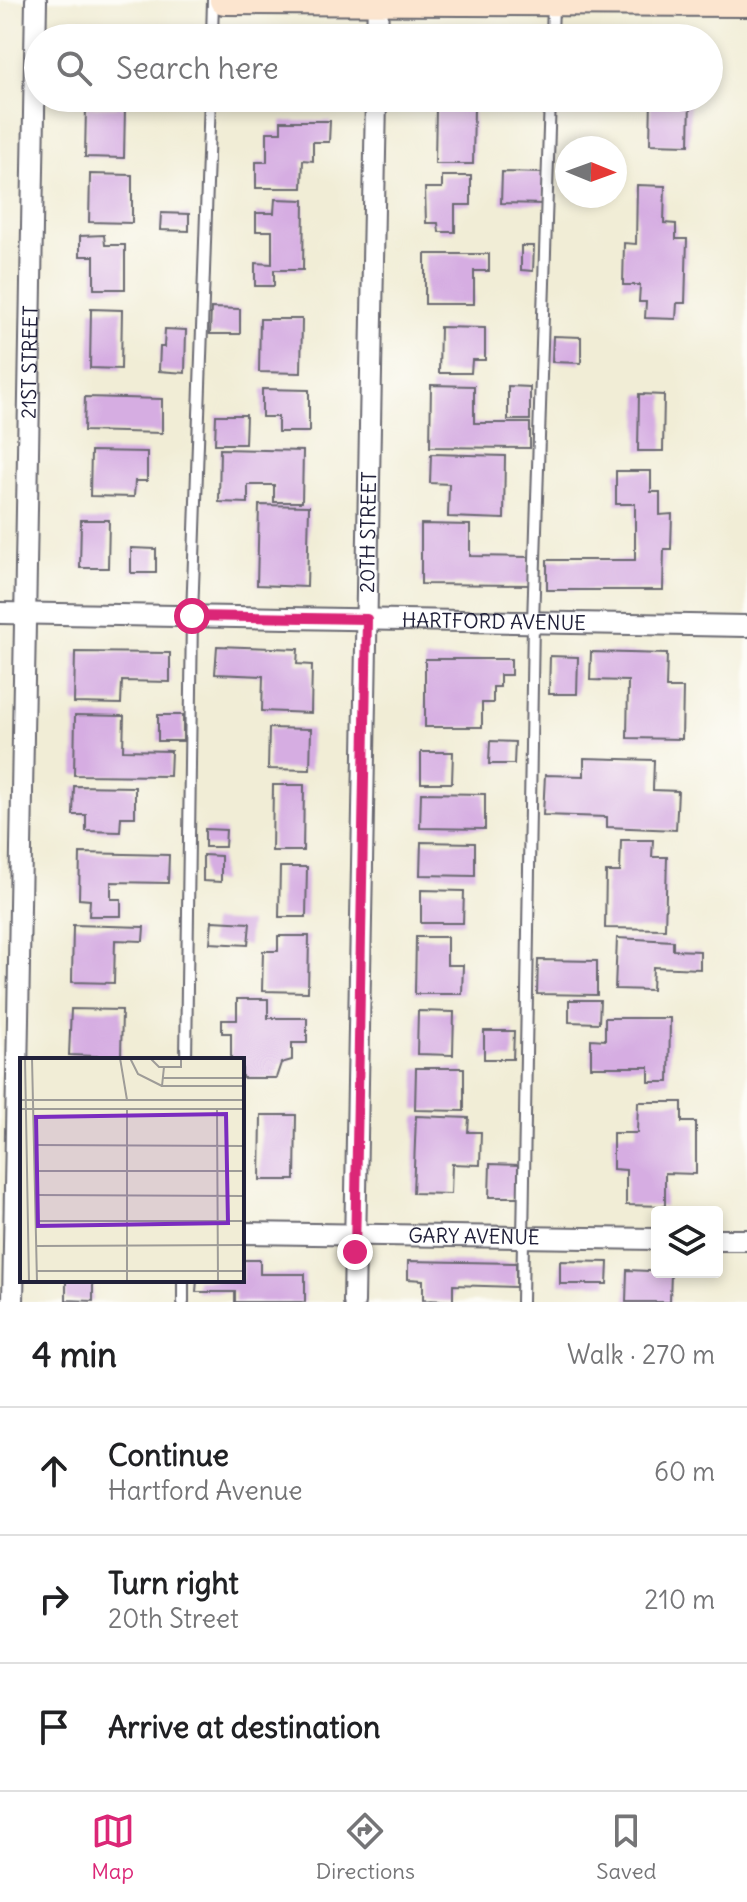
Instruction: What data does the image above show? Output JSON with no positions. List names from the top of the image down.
{
  "streets": {
    "street": [
      "21ST STREET",
      "20TH STREET",
      "HARTFORD AVENUE",
      "GARY AVENUE"
    ]
  },
  "crossings": [
    ["21ST STREET", "HARTFORD AVENUE"],
    ["20TH STREET", "HARTFORD AVENUE"],
    ["20TH STREET", "GARY AVENUE"]
  ],
  "north": "right",
  "page": {
    "search": "Search here",
    "heading": ["4 min", "Walk · 270 m"],
    "list": [
      ["Continue", "Hartford Avenue", "60 m"],
      ["Turn right", "20th Street", "210 m"],
      "Arrive at destination"
    ],
    "nav": ["Map", "Directions", "Saved"]
  }
}
